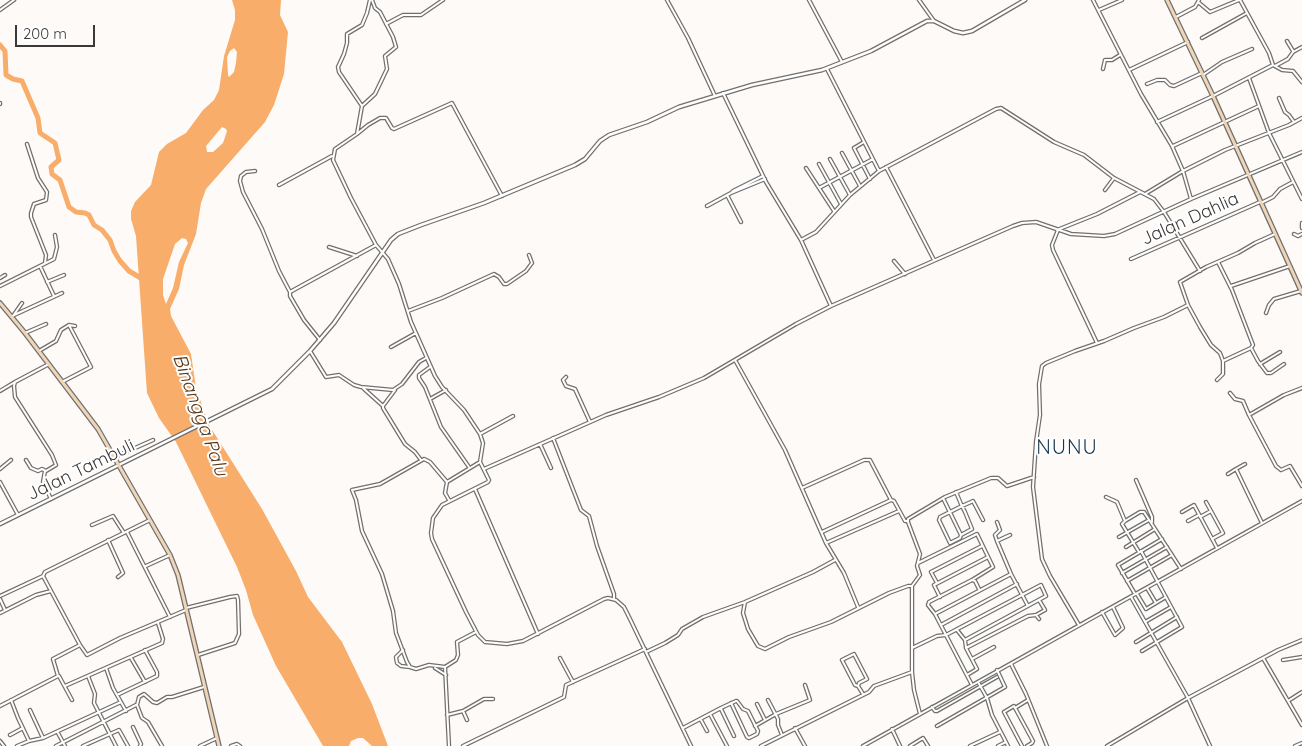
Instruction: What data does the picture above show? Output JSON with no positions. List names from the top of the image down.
{
  "streets": {
    "street": ["Jalan Dahlia", "Jalan Tambuli"]
  },
  "districts": ["NUNU"],
  "water": ["Binangga Palu"],
  "scale_bar": "200 m"
}
